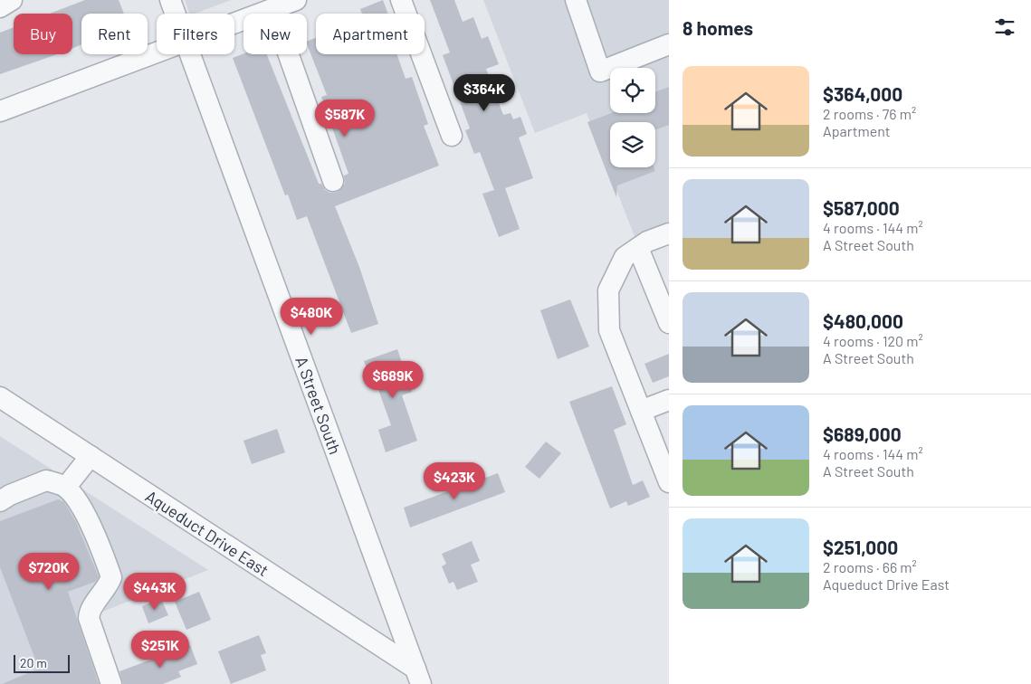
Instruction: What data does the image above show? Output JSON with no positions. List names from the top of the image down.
{
  "streets": {
    "street": ["A Street South", "Aqueduct Drive East"]
  },
  "crossings": [
    ["A Street South", "Aqueduct Drive East"]
  ],
  "scale_bar": "20 m",
  "page": {
    "heading": "8 homes",
    "chip": [
      "Buy",
      "Rent",
      "Filters",
      "New",
      "Apartment"
    ],
    "list": [
      {
        "name": "$364,000",
        "note": "2 rooms · 76 m² · Apartment"
      },
      {
        "name": "$587,000",
        "note": "4 rooms · 144 m² · A Street South"
      },
      {
        "name": "$480,000",
        "note": "4 rooms · 120 m² · A Street South"
      },
      {
        "name": "$689,000",
        "note": "4 rooms · 144 m² · A Street South"
      },
      {
        "name": "$251,000",
        "note": "2 rooms · 66 m² · Aqueduct Drive East"
      }
    ],
    "price": [
      "$364K",
      "$587K",
      "$480K",
      "$689K",
      "$423K",
      "$720K",
      "$443K",
      "$251K"
    ],
    "scale": "20 m"
  }
}
